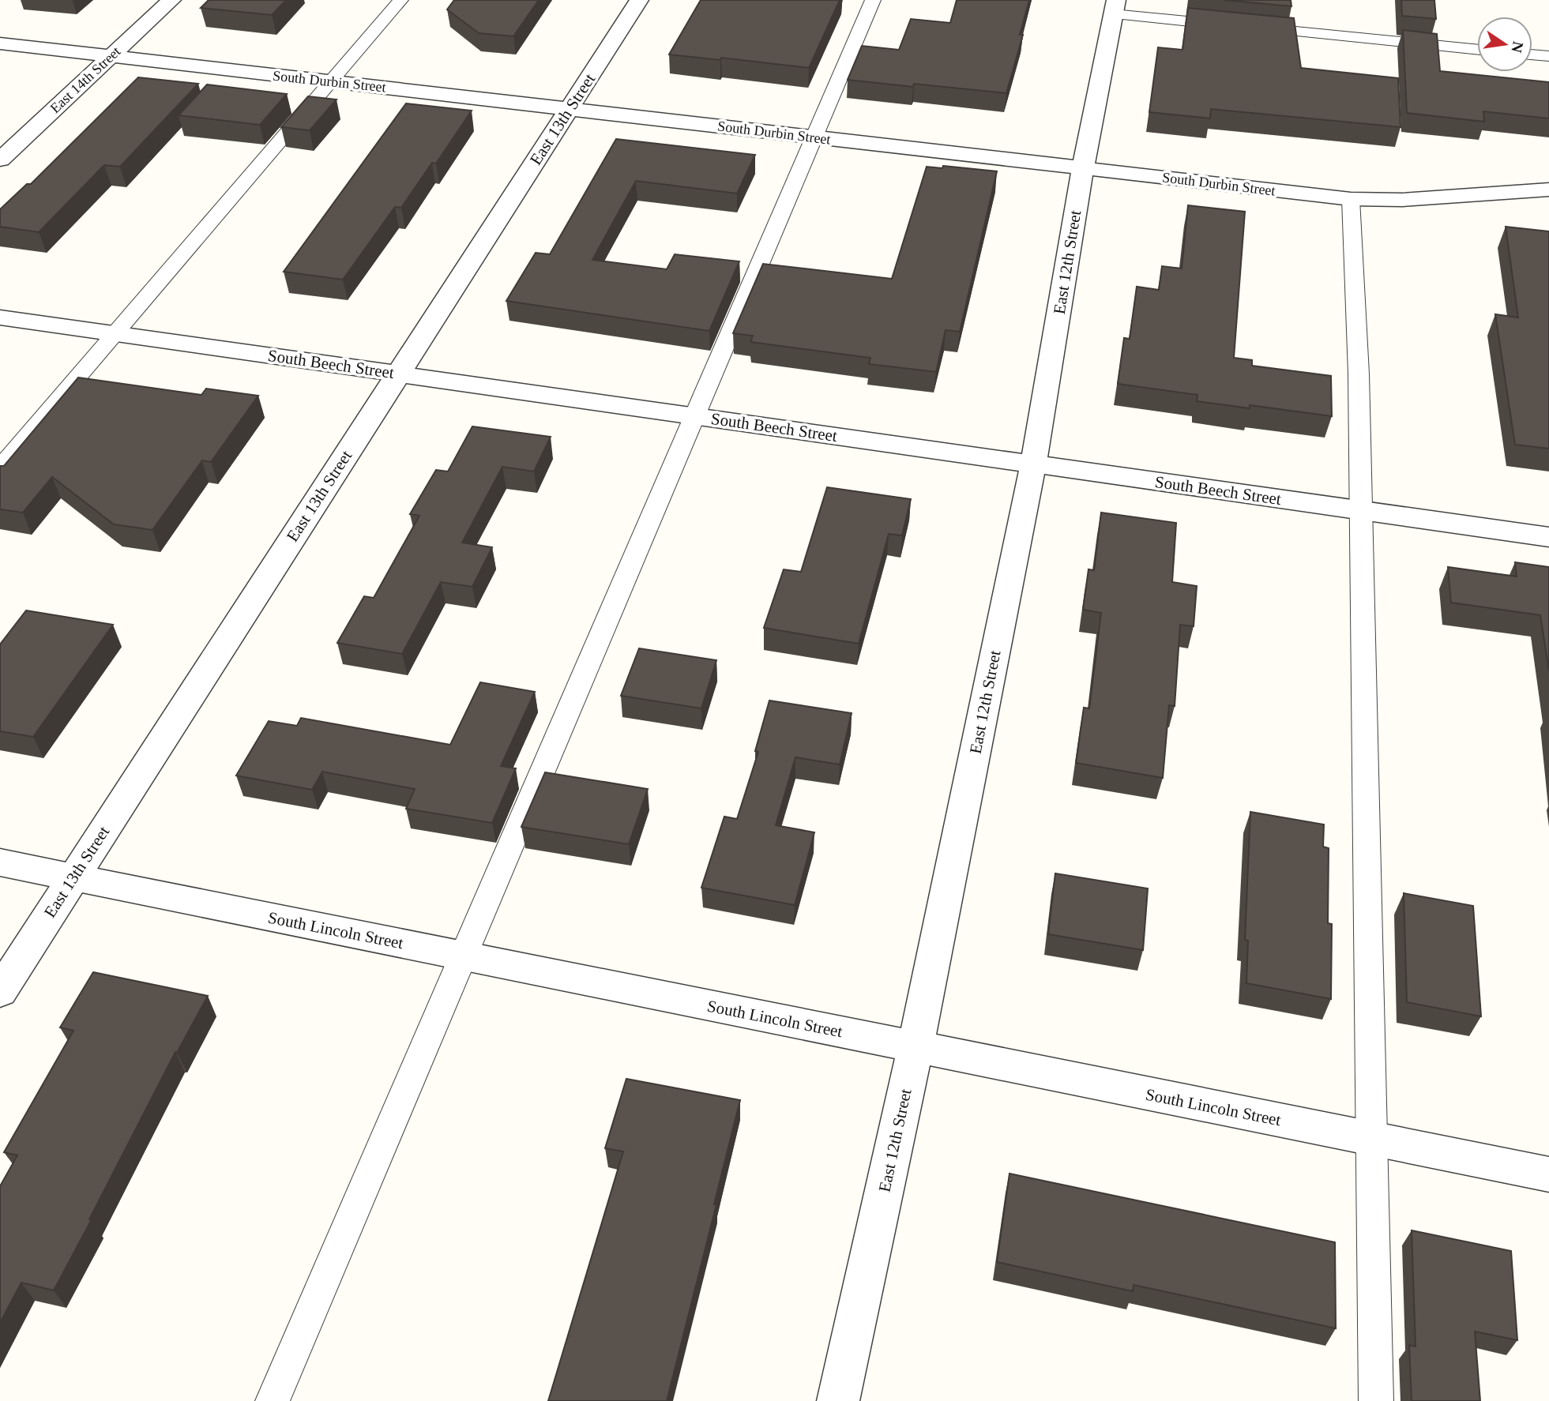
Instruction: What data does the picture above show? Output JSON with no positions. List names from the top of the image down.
{
  "streets": {
    "street": [
      "East 14th Street",
      "South Durbin Street",
      "East 13th Street",
      "East 12th Street",
      "South Beech Street",
      "South Lincoln Street"
    ]
  },
  "crossings": [
    ["East 14th Street", "South Durbin Street"],
    ["South Durbin Street", "East 13th Street"],
    ["South Durbin Street", "East 12th Street"],
    ["East 13th Street", "South Beech Street"],
    ["East 13th Street", "South Lincoln Street"],
    ["East 12th Street", "South Beech Street"],
    ["East 12th Street", "South Lincoln Street"]
  ],
  "north": "right"
}
